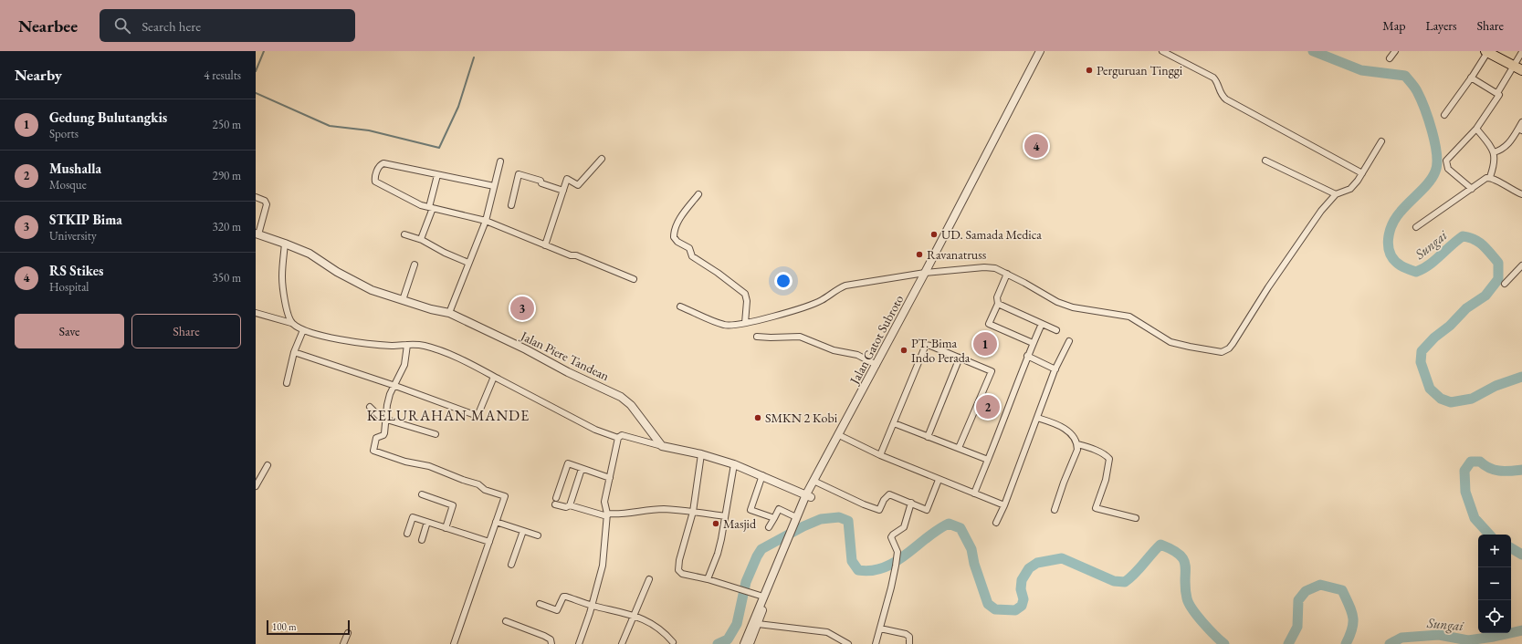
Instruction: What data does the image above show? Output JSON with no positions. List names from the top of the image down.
{
  "streets": {
    "street": ["Jalan Gatot Subroto", "Jalan Piere Tandean"]
  },
  "districts": ["KELURAHAN MANDE"],
  "water": ["Sungai"],
  "places": [
    "Perguruan Tinggi",
    "UD. Samada Medica",
    "Ravanatruss",
    "PT. Bima Indo Perada",
    "SMKN 2 Kobi",
    "Masjid"
  ],
  "scale_bar": "100 m",
  "page": {
    "header": "Nearbee",
    "search": "Search here",
    "nav": ["Map", "Layers", "Share"],
    "heading": ["Nearby", "4 results"],
    "list": [
      {
        "mark": "1",
        "name": "Gedung Bulutangkis",
        "note": "Sports",
        "value": "250 m"
      },
      {
        "mark": "2",
        "name": "Mushalla",
        "note": "Mosque",
        "value": "290 m"
      },
      {
        "mark": "3",
        "name": "STKIP Bima",
        "note": "University",
        "value": "320 m"
      },
      {
        "mark": "4",
        "name": "RS Stikes",
        "note": "Hospital",
        "value": "350 m"
      }
    ],
    "pins": [
      "4",
      "3",
      "1",
      "2"
    ],
    "buttons": ["Save", "Share"],
    "map_buttons": ["+", "−"],
    "scale": "100 m"
  }
}
